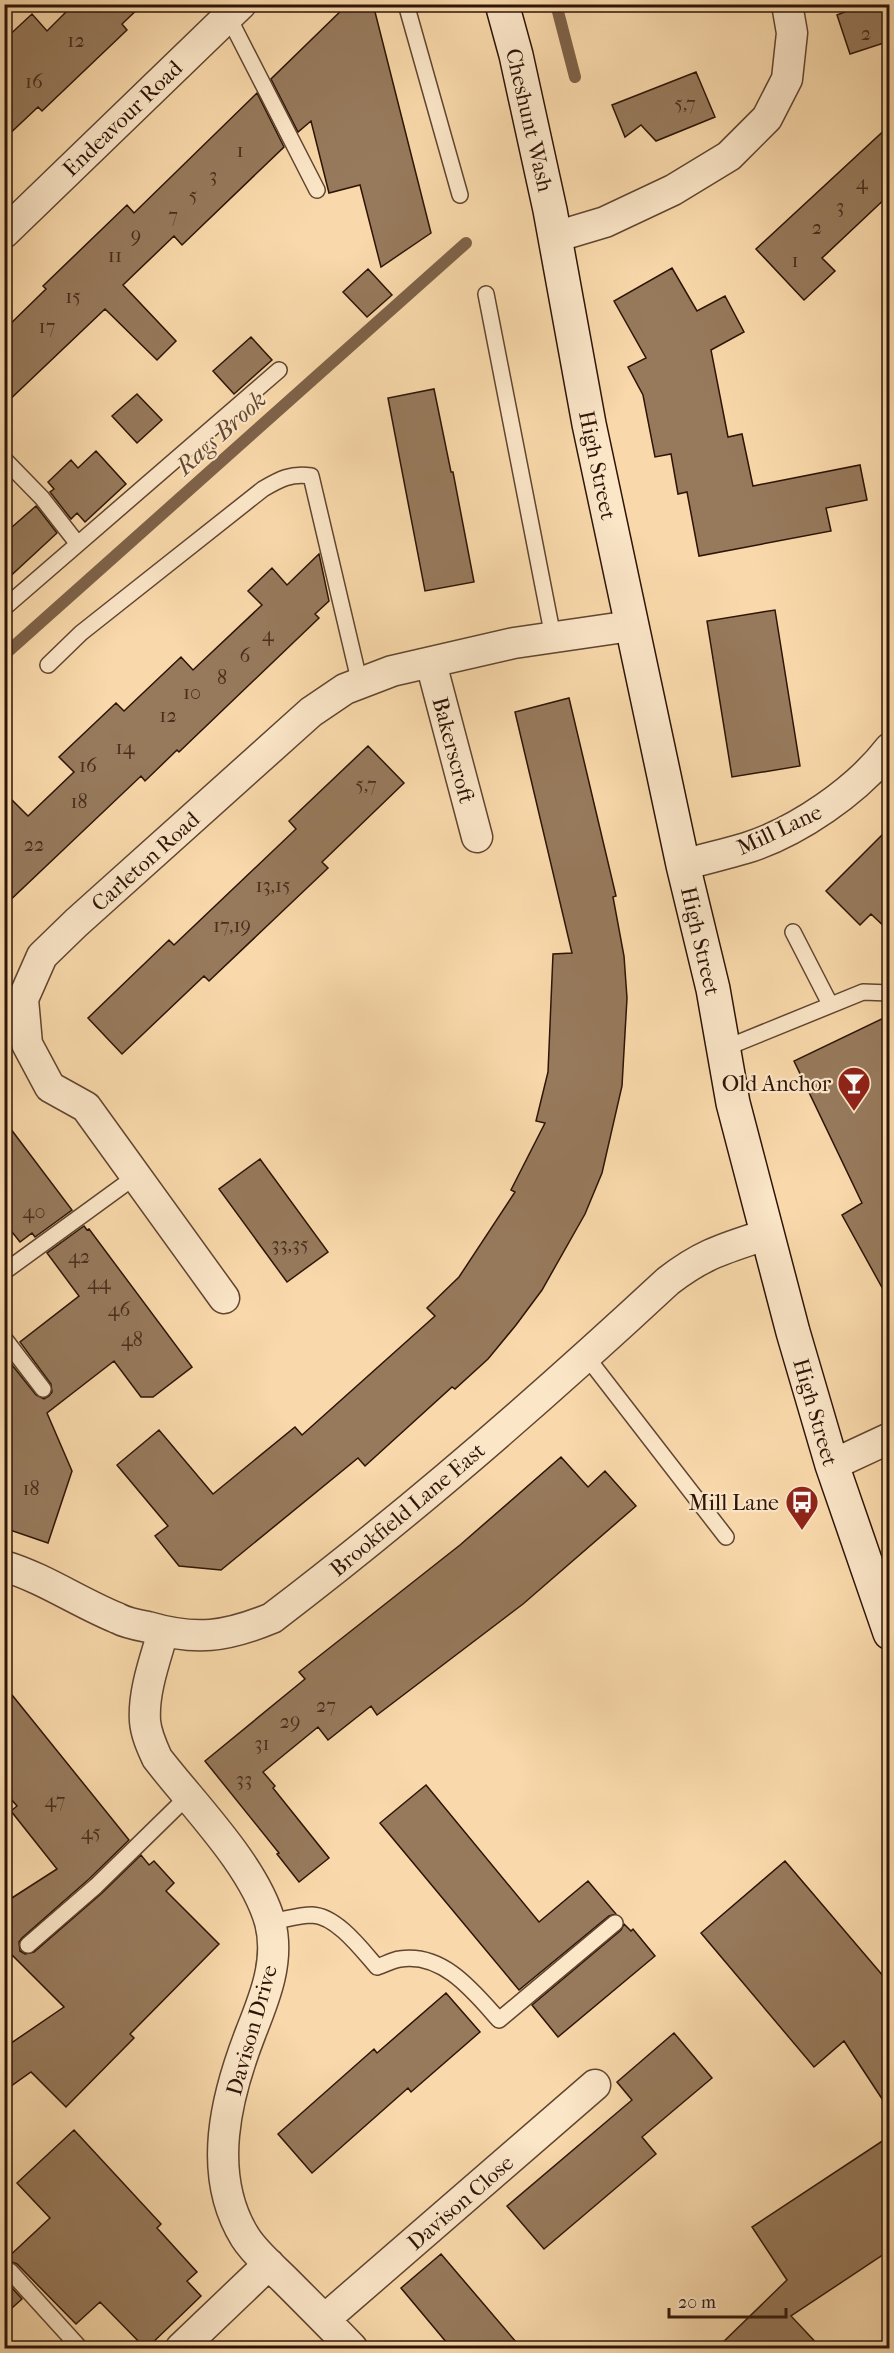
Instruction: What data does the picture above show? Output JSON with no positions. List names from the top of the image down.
{
  "streets": {
    "main road": ["Cheshunt Wash", "High Street"],
    "street": [
      "Endeavour Road",
      "Bakerscroft",
      "Mill Lane",
      "Carleton Road",
      "Brookfield Lane East",
      "Davison Drive",
      "Davison Close"
    ]
  },
  "crossings": [
    ["Cheshunt Wash", "High Street"],
    ["High Street", "Mill Lane"],
    ["High Street", "Carleton Road"],
    ["High Street", "Brookfield Lane East"],
    ["Bakerscroft", "Carleton Road"],
    ["Brookfield Lane East", "Davison Drive"],
    ["Davison Drive", "Davison Close"]
  ],
  "water": ["Rags Brook"],
  "places": {
    "bar": ["Old Anchor"],
    "bus stop": ["Mill Lane"]
  },
  "house_numbers": [
    "2",
    "12",
    "16",
    "5,7",
    "1",
    "3",
    "4",
    "5",
    "3",
    "7",
    "2",
    "9",
    "11",
    "1",
    "15",
    "17",
    "4",
    "6",
    "8",
    "10",
    "12",
    "14",
    "16",
    "5,7",
    "18",
    "22",
    "13,15",
    "17,19",
    "40",
    "33,35",
    "42",
    "44",
    "46",
    "48",
    "18",
    "27",
    "29",
    "31",
    "33",
    "47",
    "45"
  ],
  "scale_bar": "20 m"
}
